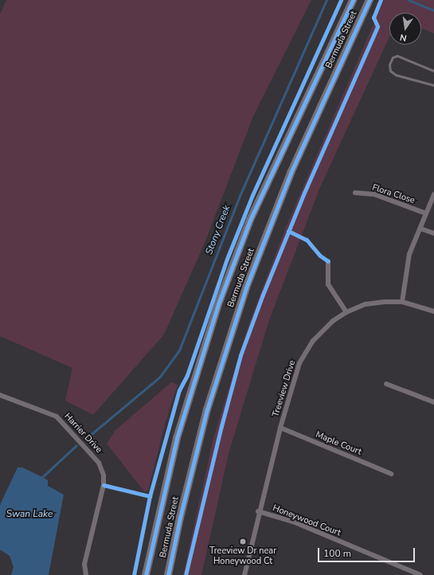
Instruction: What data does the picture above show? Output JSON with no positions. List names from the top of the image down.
{
  "streets": {
    "main road": ["Bermuda Street"],
    "street": [
      "Flora Close",
      "Treeview Drive",
      "Harrier Drive",
      "Maple Court",
      "Honeywood Court"
    ]
  },
  "crossings": [
    ["Treeview Drive", "Maple Court"],
    ["Treeview Drive", "Honeywood Court"]
  ],
  "water": ["Stony Creek", "Swan Lake"],
  "places": ["Treeview Dr near Honeywood Ct"],
  "scale_bar": "100 m",
  "north": "bottom"
}
